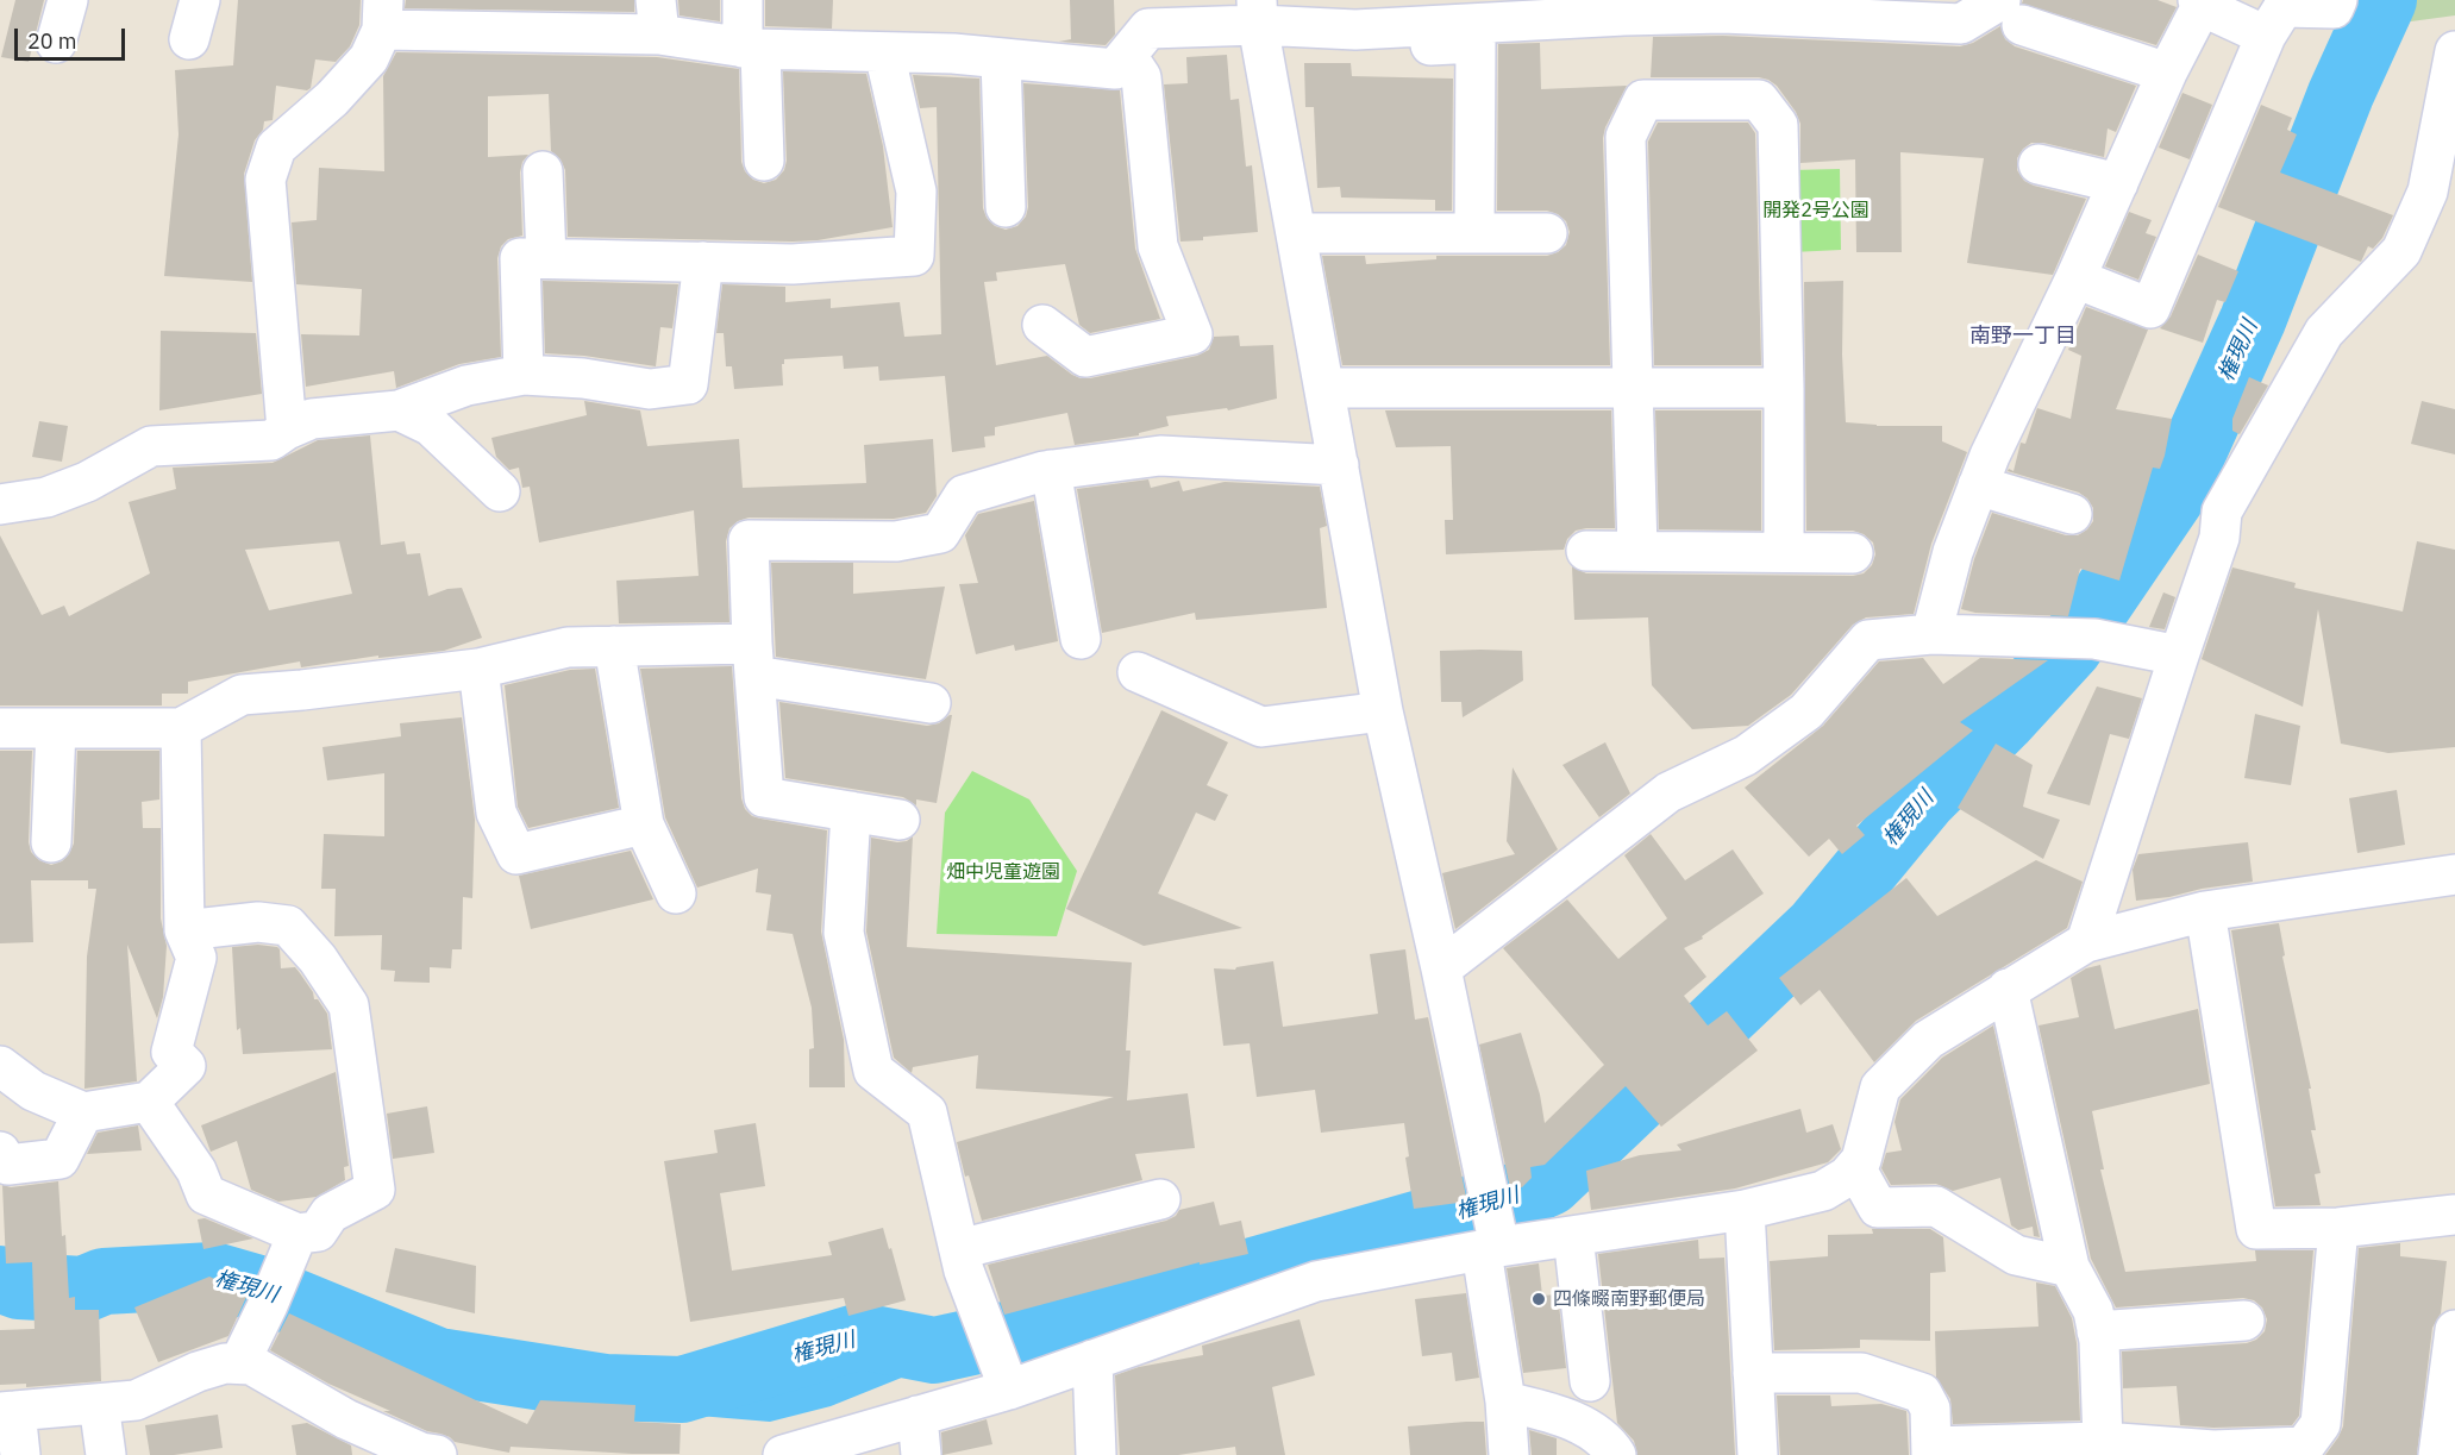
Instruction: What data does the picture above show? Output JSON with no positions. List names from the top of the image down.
{
  "districts": ["南野一丁目"],
  "water": ["権現川"],
  "parks": ["開発2号公園", "畑中児童遊園"],
  "places": ["四條畷南野郵便局"],
  "scale_bar": "20 m"
}
